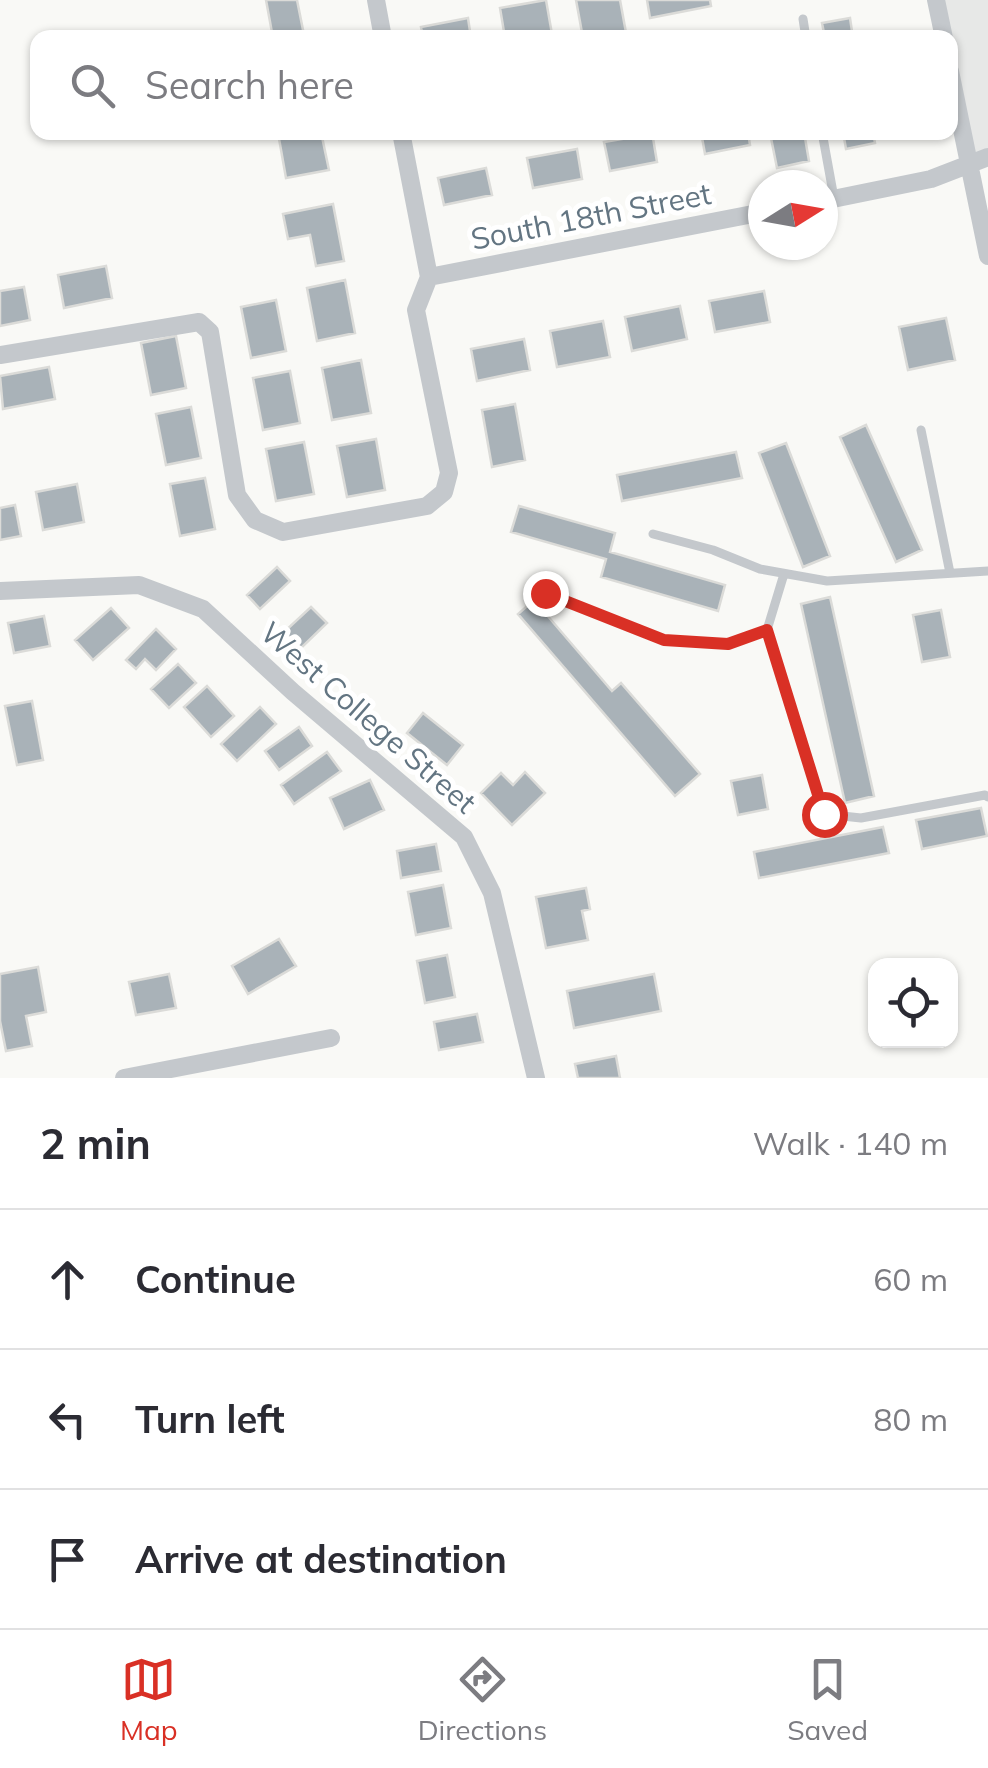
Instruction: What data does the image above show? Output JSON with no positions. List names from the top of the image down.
{
  "streets": {
    "street": ["South 18th Street", "West College Street"]
  },
  "north": "right",
  "page": {
    "search": "Search here",
    "heading": ["2 min", "Walk · 140 m"],
    "list": [
      ["Continue", "60 m"],
      ["Turn left", "80 m"],
      "Arrive at destination"
    ],
    "nav": ["Map", "Directions", "Saved"]
  }
}
